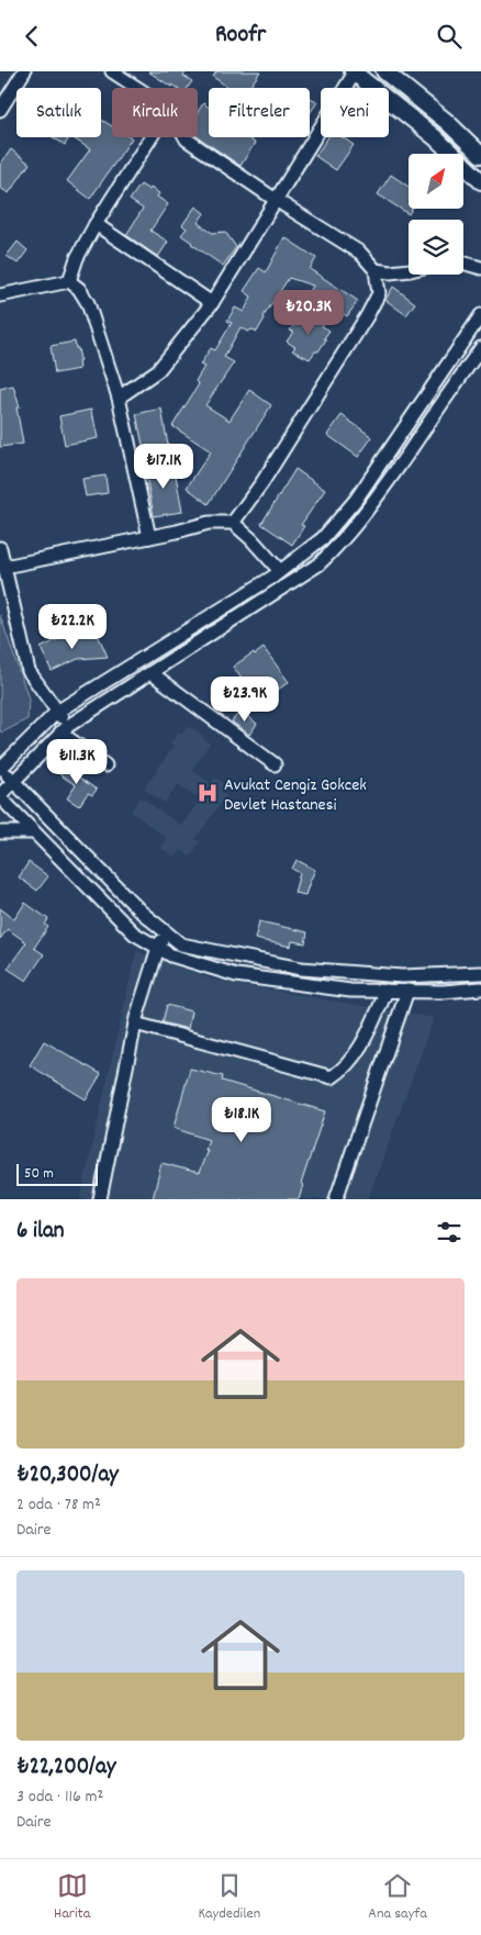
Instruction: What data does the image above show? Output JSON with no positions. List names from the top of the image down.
{
  "places": {
    "hospital": ["Avukat Cengiz Gokcek Devlet Hastanesi"]
  },
  "scale_bar": "50 m",
  "north": "top right",
  "page": {
    "header": "Roofr",
    "chip": [
      "Satılık",
      "Kiralık",
      "Filtreler",
      "Yeni"
    ],
    "price": [
      "₺20.3K",
      "₺17.1K",
      "₺22.2K",
      "₺23.9K",
      "₺11.3K",
      "₺18.1K"
    ],
    "scale": "50 m",
    "heading": "6 ilan",
    "list": [
      {
        "name": "₺20,300/ay",
        "note": "2 oda · 78 m² · Daire"
      },
      {
        "name": "₺22,200/ay",
        "note": "3 oda · 116 m² · Daire"
      }
    ],
    "tabs": ["Harita", "Kaydedilen", "Ana sayfa"]
  }
}
